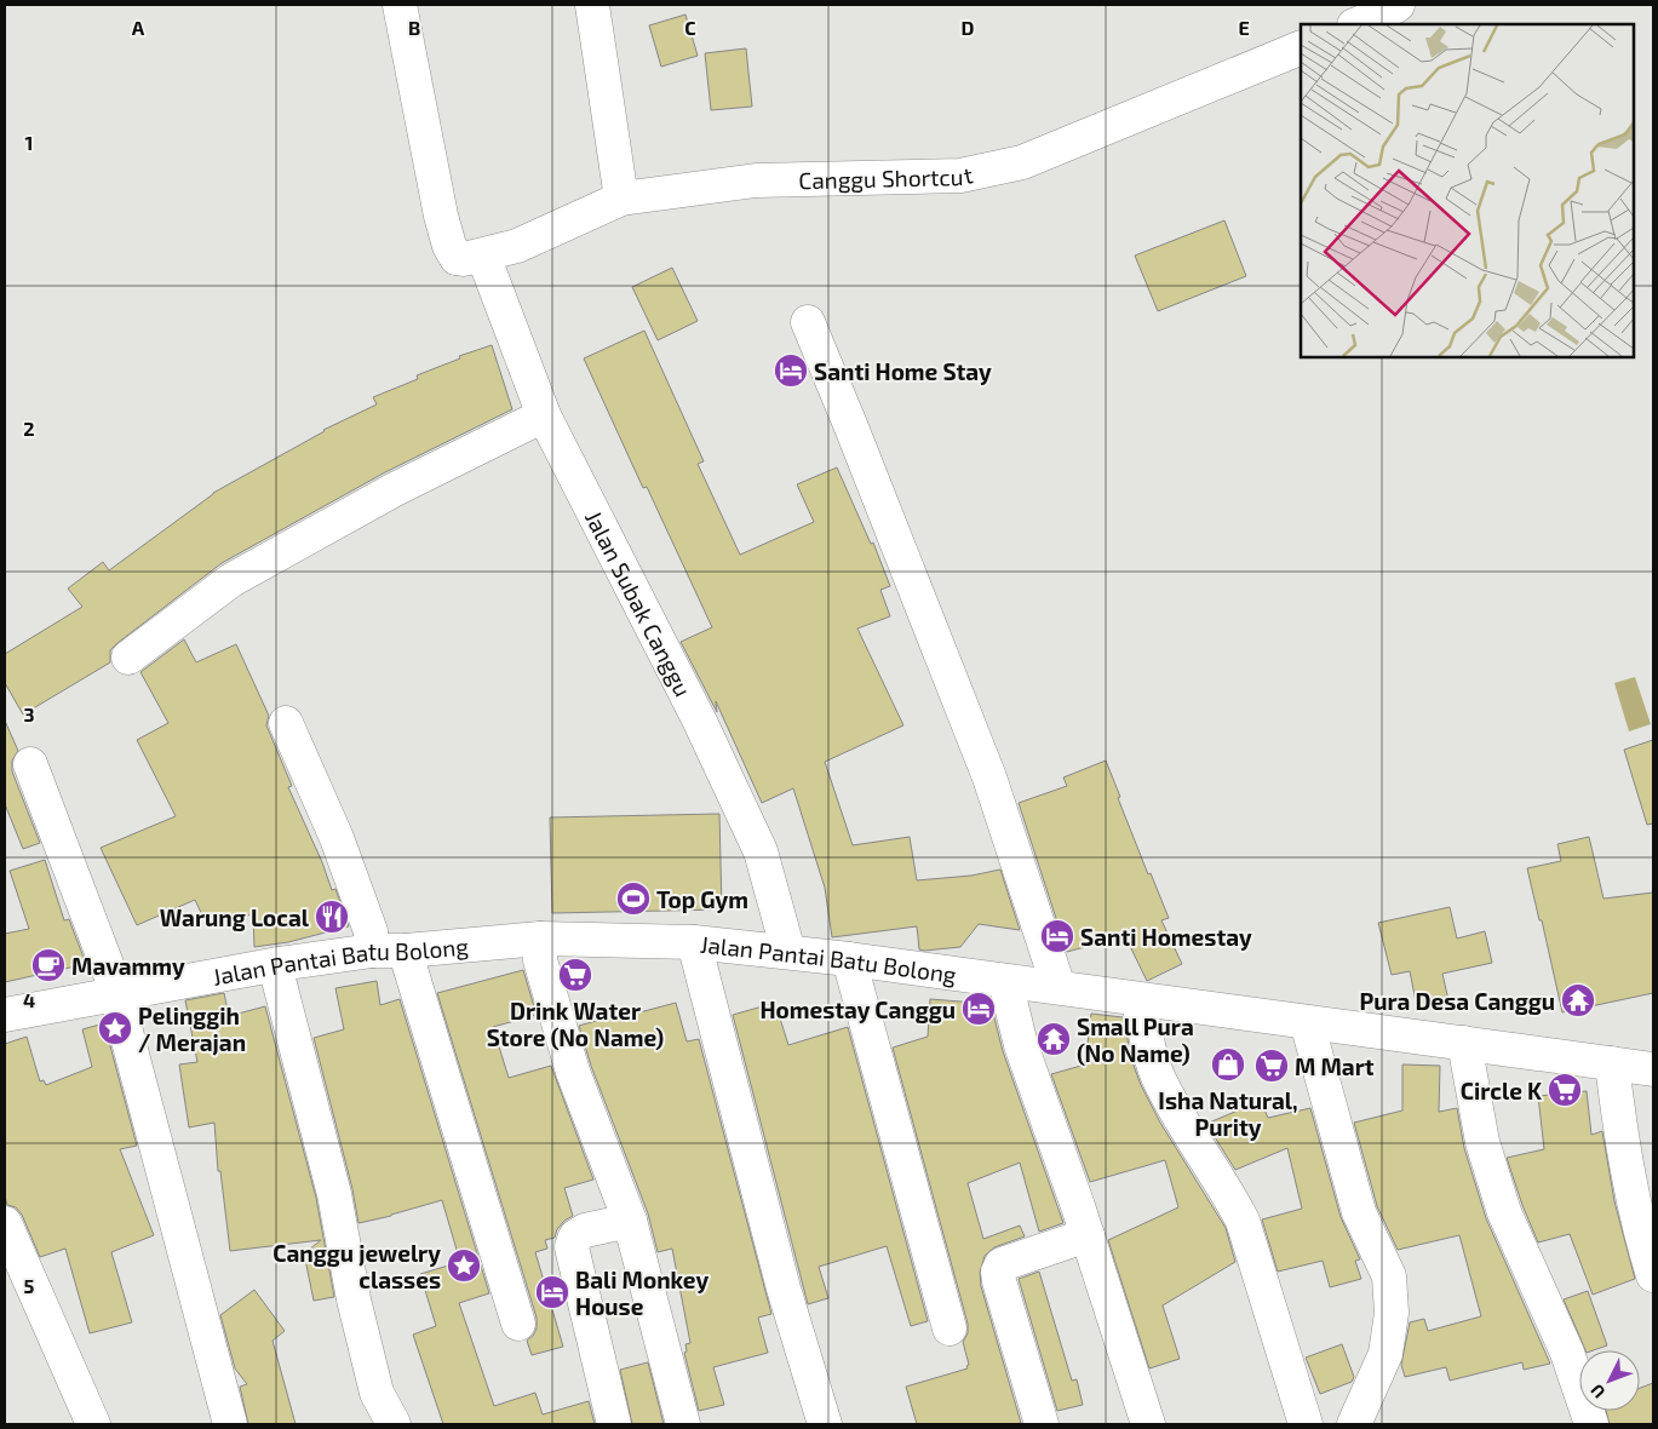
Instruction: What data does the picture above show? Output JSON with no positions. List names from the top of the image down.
{
  "streets": {
    "street": ["Canggu Shortcut", "Jalan Subak Canggu", "Jalan Pantai Batu Bolong"]
  },
  "crossings": [
    ["Canggu Shortcut", "Jalan Subak Canggu"],
    ["Jalan Subak Canggu", "Jalan Pantai Batu Bolong"]
  ],
  "places": {
    "hotel": [
      "Santi Home Stay",
      "Santi Homestay",
      "Homestay Canggu",
      "Bali Monkey House"
    ],
    "sports": ["Top Gym"],
    "restaurant": ["Warung Local"],
    "cafe": ["Mavammy"],
    "supermarket": ["Drink Water Store (No Name)", "M Mart", "Circle K"],
    "temple": ["Pura Desa Canggu", "Small Pura (No Name)"],
    "place": ["Pelinggih / Merajan", "Canggu jewelry classes"],
    "shop": ["Isha Natural, Purity"]
  },
  "north": "bottom left",
  "grid": {
    "columns": [
      "A",
      "B",
      "C",
      "D",
      "E"
    ],
    "rows": [
      "1",
      "2",
      "3",
      "4",
      "5"
    ]
  }
}
